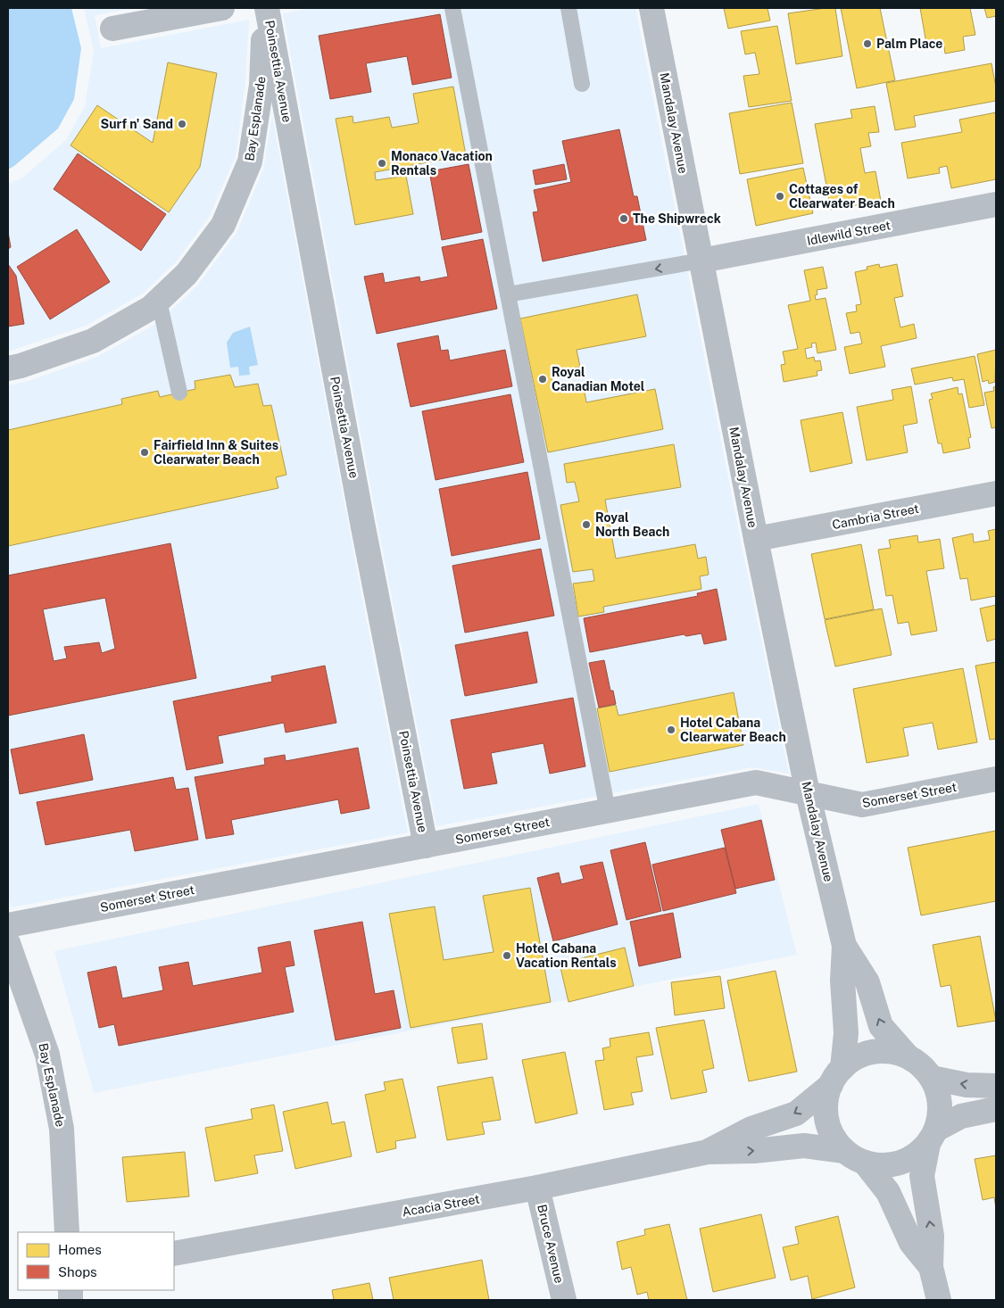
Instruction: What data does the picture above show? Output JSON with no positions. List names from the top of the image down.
{
  "streets": {
    "street": [
      "Poinsettia Avenue",
      "Bay Esplanade",
      "Mandalay Avenue",
      "Idlewild Street",
      "Cambria Street",
      "Somerset Street",
      "Acacia Street",
      "Bruce Avenue"
    ]
  },
  "crossings": [
    ["Poinsettia Avenue", "Bay Esplanade"],
    ["Poinsettia Avenue", "Somerset Street"],
    ["Mandalay Avenue", "Idlewild Street"],
    ["Mandalay Avenue", "Cambria Street"],
    ["Mandalay Avenue", "Somerset Street"],
    ["Mandalay Avenue", "Acacia Street"],
    ["Acacia Street", "Bruce Avenue"]
  ],
  "places": [
    "Palm Place",
    "Surf n' Sand",
    "Monaco Vacation Rentals",
    "Cottages of Clearwater Beach",
    "The Shipwreck",
    "Royal Canadian Motel",
    "Fairfield Inn & Suites Clearwater Beach",
    "Royal North Beach",
    "Hotel Cabana Clearwater Beach",
    "Hotel Cabana Vacation Rentals"
  ],
  "legend": ["Homes", "Shops"]
}
